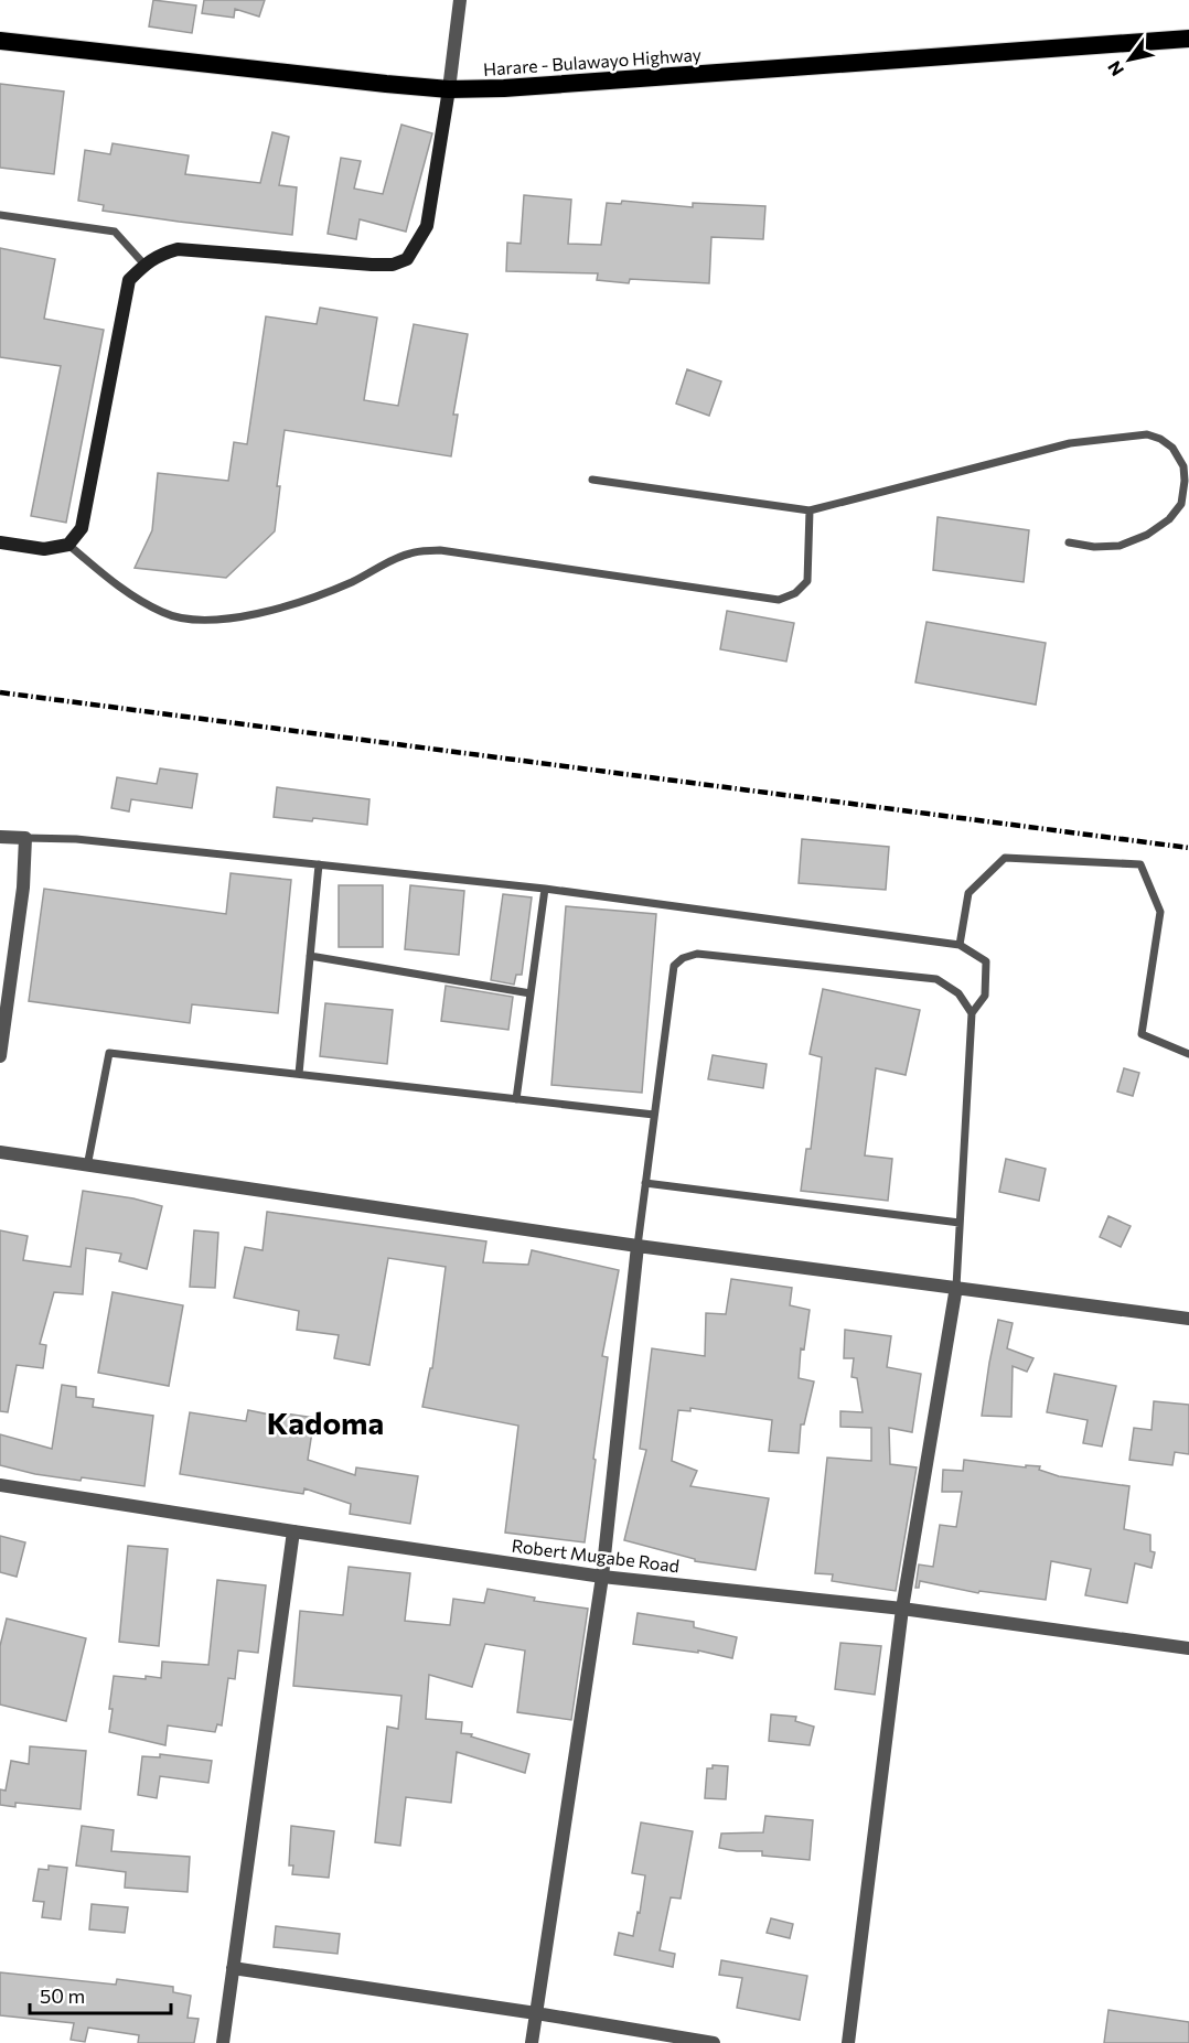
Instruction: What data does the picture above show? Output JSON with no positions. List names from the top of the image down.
{
  "streets": {
    "highway": ["Harare - Bulawayo Highway"],
    "street": ["Robert Mugabe Road"]
  },
  "districts": ["Kadoma"],
  "scale_bar": "50 m",
  "north": "bottom left"
}
